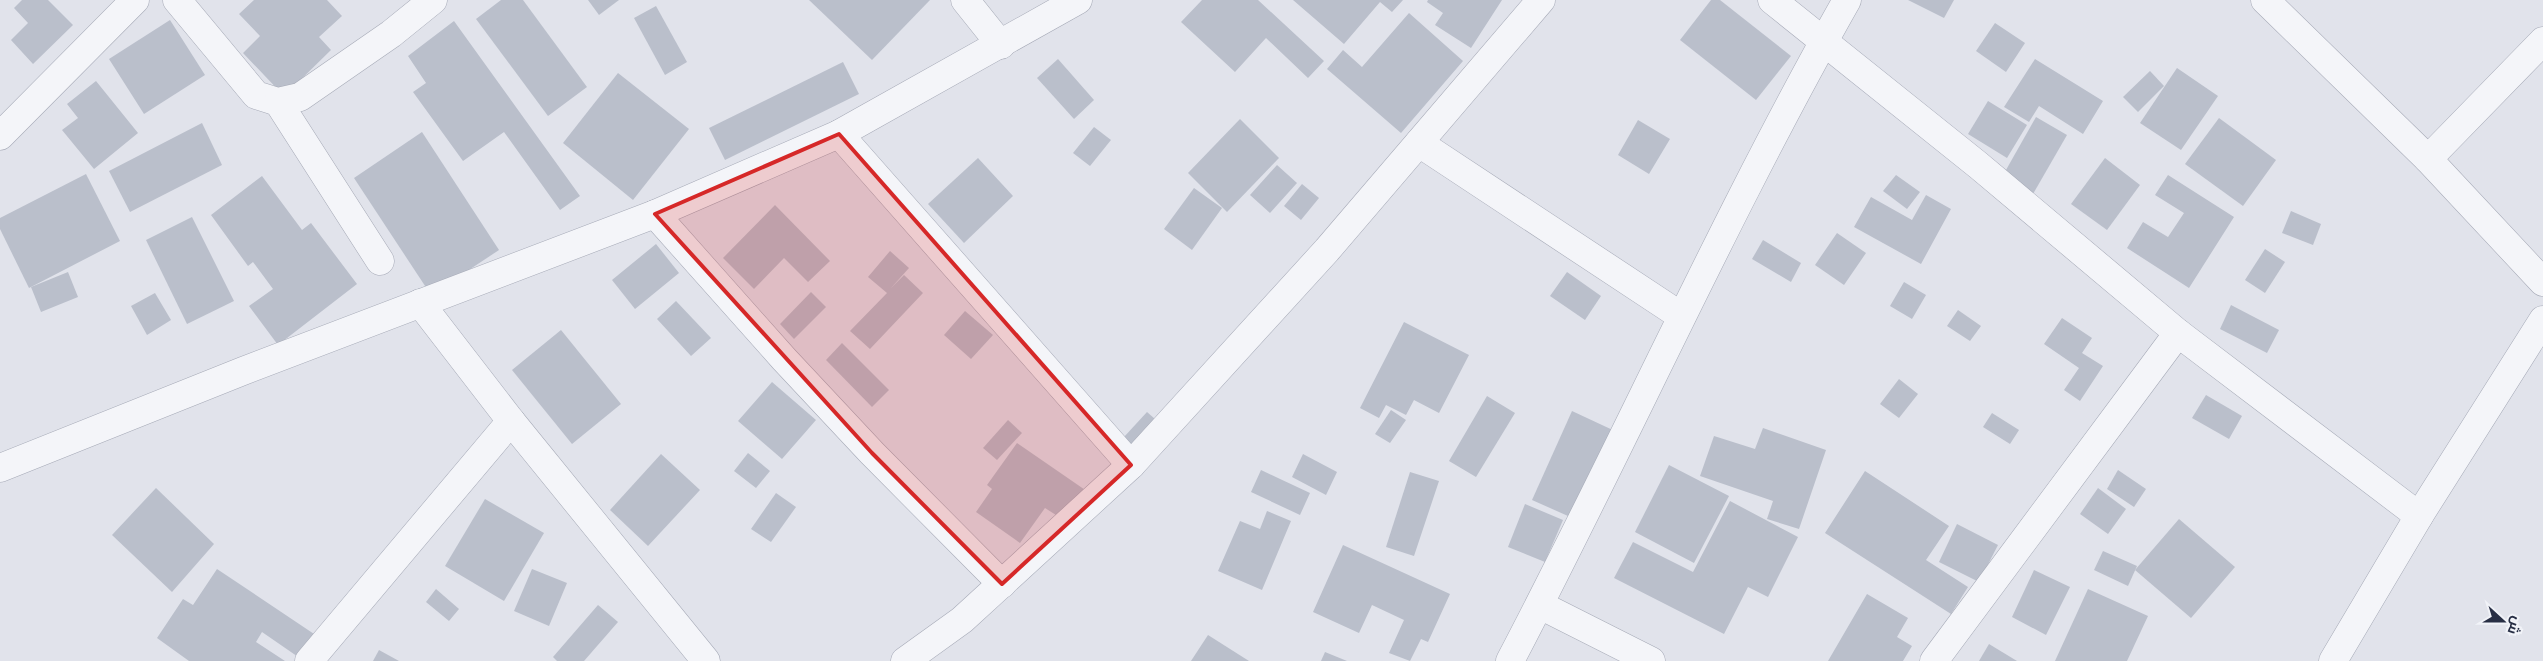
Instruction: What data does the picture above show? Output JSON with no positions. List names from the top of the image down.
{
  "north": "right"
}
